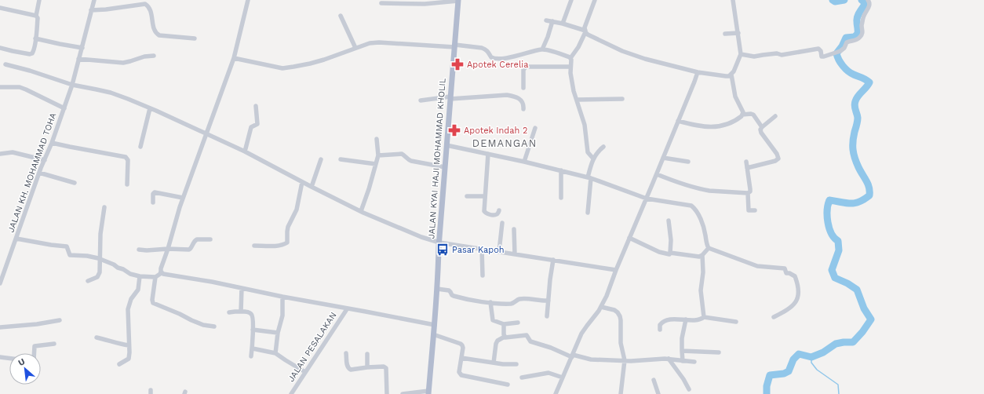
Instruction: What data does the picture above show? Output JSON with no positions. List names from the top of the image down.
{
  "streets": {
    "main road": ["JALAN KYAI HAJI MOHAMMAD KHOLIL"],
    "street": ["JALAN KH. MOHAMMAD TOHA", "JALAN PESALAKAN"]
  },
  "districts": ["DEMANGAN"],
  "places": {
    "pharmacy": ["Apotek Cerelia", "Apotek Indah 2"],
    "bus stop": ["Pasar Kapoh"]
  },
  "north": "top left"
}
